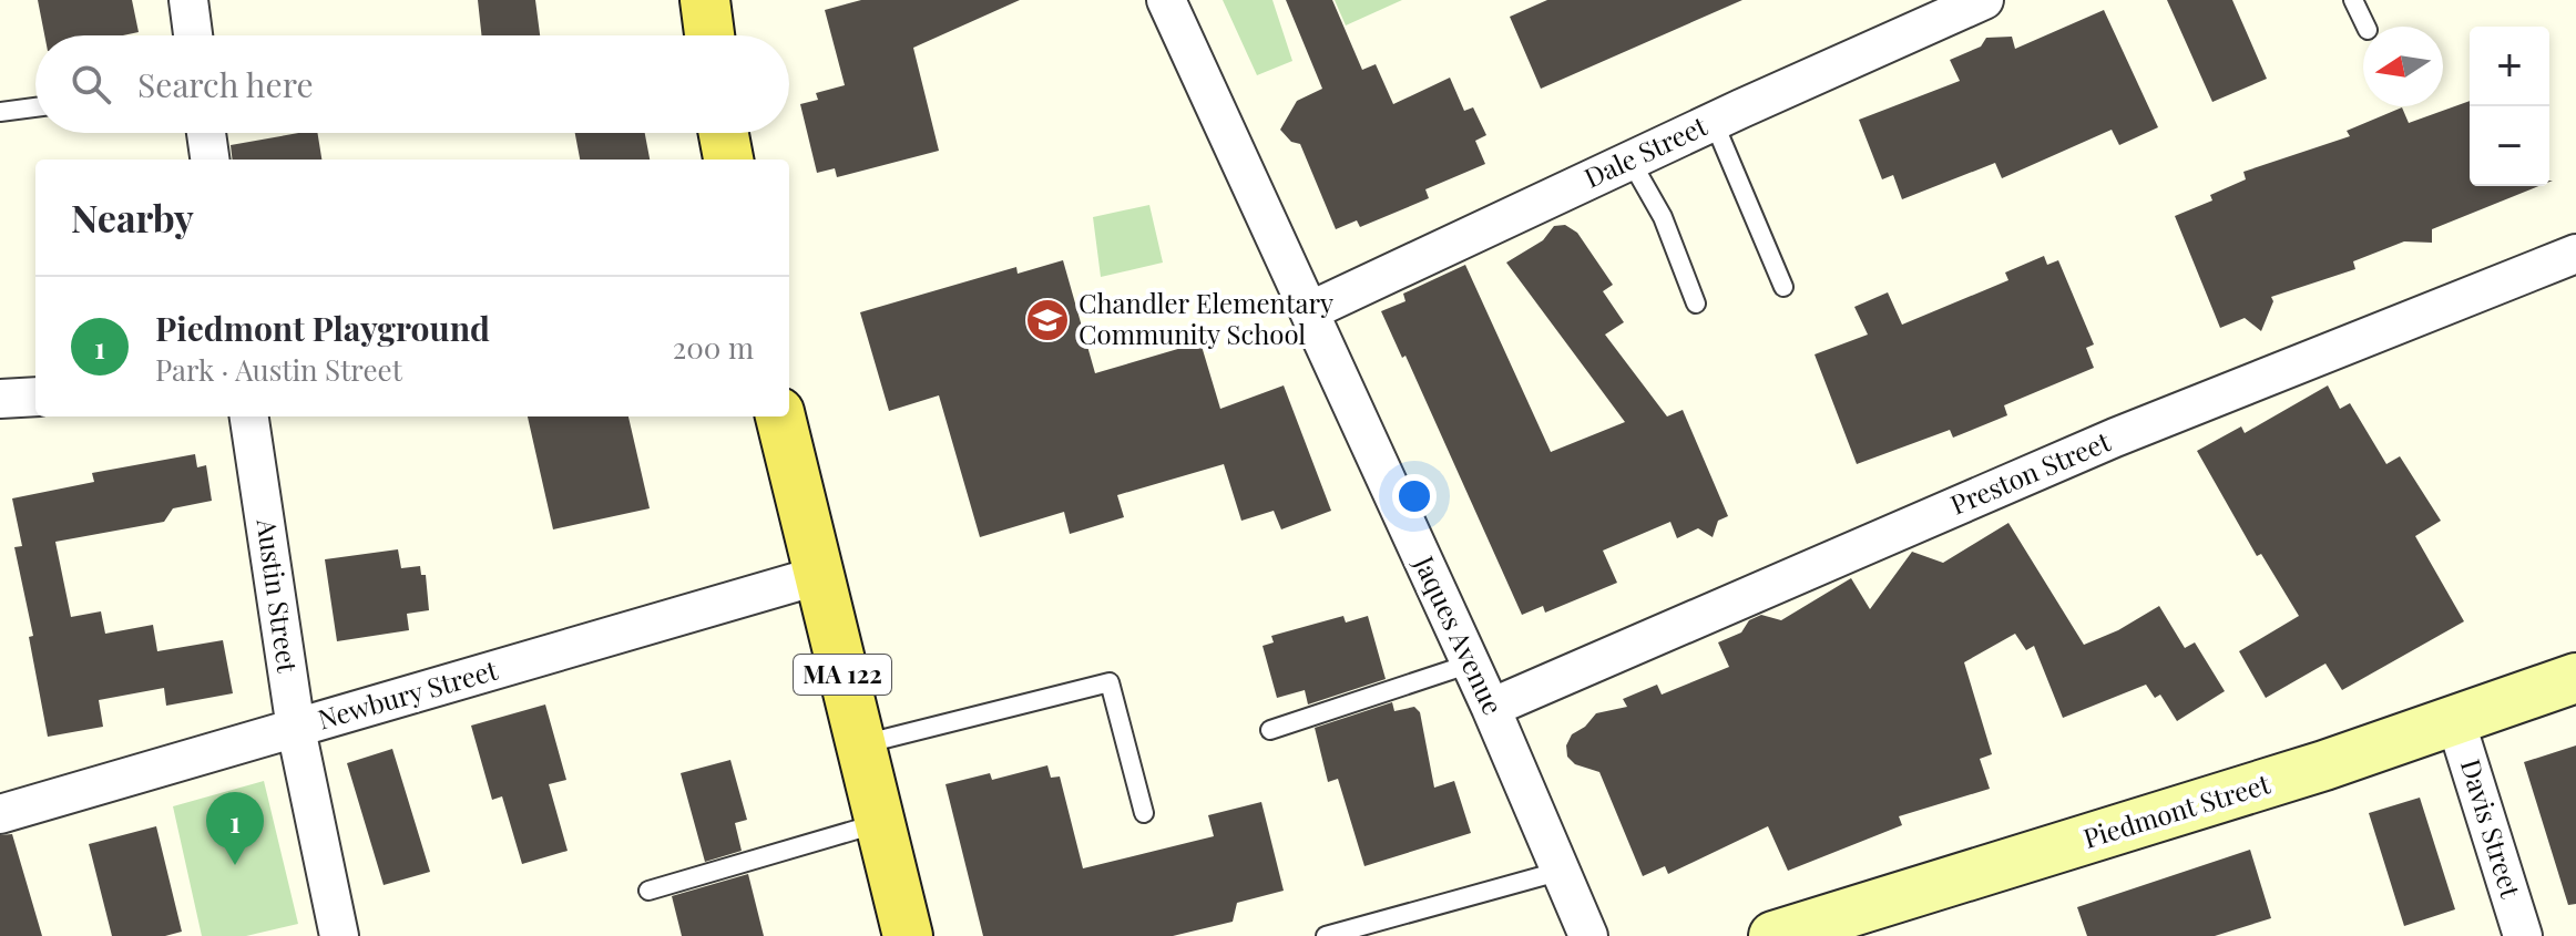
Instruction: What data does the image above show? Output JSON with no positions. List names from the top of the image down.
{
  "streets": {
    "main road": ["MA 122"],
    "street": [
      "Dale Street",
      "Preston Street",
      "Austin Street",
      "Jaques Avenue",
      "Newbury Street",
      "Piedmont Street",
      "Davis Street"
    ]
  },
  "crossings": [
    ["Dale Street", "Jaques Avenue"],
    ["Preston Street", "Jaques Avenue"],
    ["Austin Street", "Newbury Street"],
    ["MA 122", "Newbury Street"],
    ["Piedmont Street", "Davis Street"]
  ],
  "places": {
    "school or university": ["Chandler Elementary Community School"]
  },
  "north": "left",
  "page": {
    "map_buttons": ["+", "−"],
    "search": "Search here",
    "heading": "Nearby",
    "list": [
      {
        "mark": "1",
        "name": "Piedmont Playground",
        "note": "Park · Austin Street",
        "value": "200 m"
      }
    ],
    "pins": "1"
  }
}
